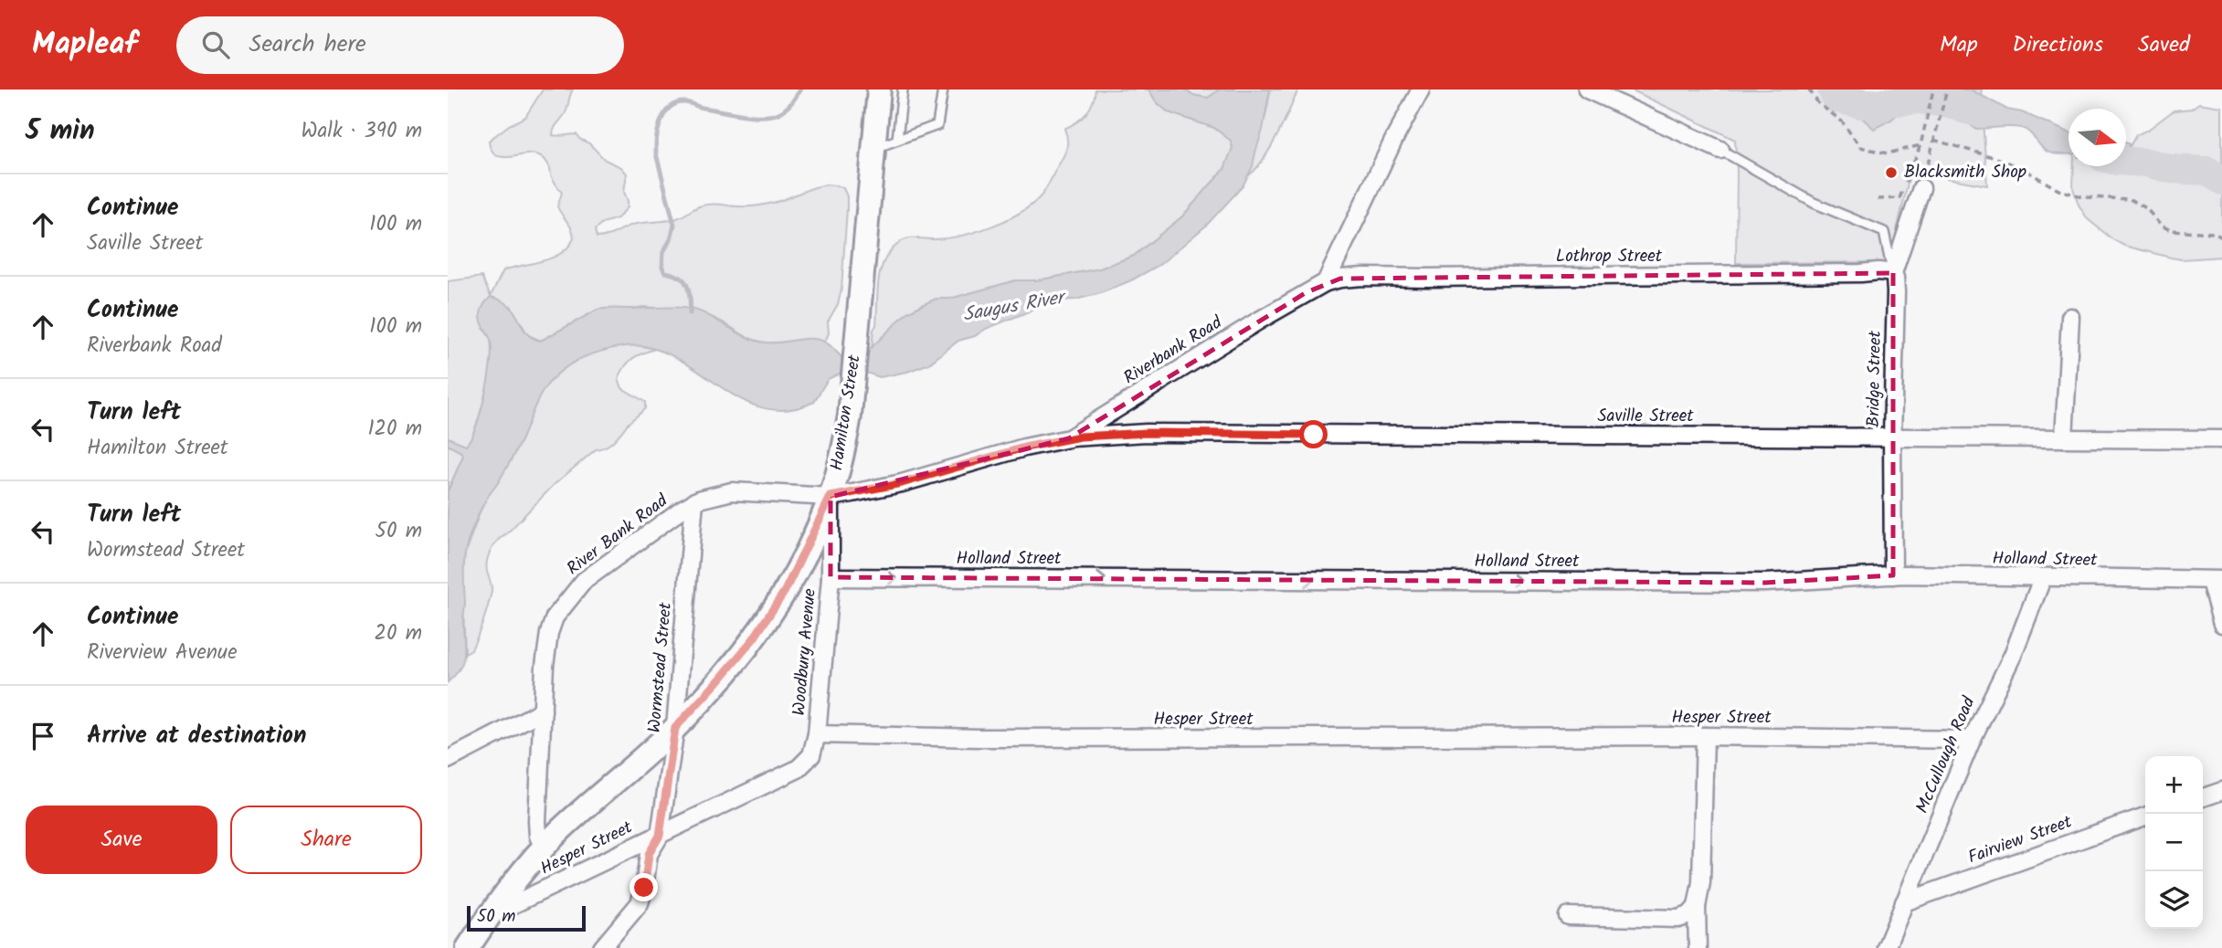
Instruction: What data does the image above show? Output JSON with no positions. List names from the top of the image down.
{
  "streets": {
    "main road": ["Hamilton Street"],
    "street": [
      "Lothrop Street",
      "Riverbank Road",
      "Bridge Street",
      "Saville Street",
      "River Bank Road",
      "Holland Street",
      "Woodbury Avenue",
      "Wormstead Street",
      "Hesper Street",
      "McCullough Road",
      "Fairview Street"
    ]
  },
  "crossings": [
    ["Lothrop Street", "Riverbank Road"],
    ["Lothrop Street", "Bridge Street"],
    ["Riverbank Road", "Hamilton Street"],
    ["Riverbank Road", "Saville Street"],
    ["Riverbank Road", "River Bank Road"],
    ["Riverbank Road", "Woodbury Avenue"],
    ["Bridge Street", "Saville Street"],
    ["Bridge Street", "Holland Street"],
    ["Hamilton Street", "River Bank Road"],
    ["Hamilton Street", "Woodbury Avenue"],
    ["Hamilton Street", "Wormstead Street"],
    ["Hamilton Street", "Hesper Street"],
    ["River Bank Road", "Woodbury Avenue"],
    ["River Bank Road", "Wormstead Street"],
    ["Holland Street", "Woodbury Avenue"],
    ["Holland Street", "McCullough Road"],
    ["Woodbury Avenue", "Hesper Street"],
    ["Wormstead Street", "Hesper Street"],
    ["Hesper Street", "McCullough Road"],
    ["McCullough Road", "Fairview Street"]
  ],
  "one_way": ["Holland Street"],
  "water": ["Saugus River"],
  "places": ["Blacksmith Shop"],
  "scale_bar": "50 m",
  "north": "right",
  "page": {
    "header": "Mapleaf",
    "search": "Search here",
    "nav": ["Map", "Directions", "Saved"],
    "heading": ["5 min", "Walk · 390 m"],
    "list": [
      ["Continue", "Saville Street", "100 m"],
      ["Continue", "Riverbank Road", "100 m"],
      ["Turn left", "Hamilton Street", "120 m"],
      ["Turn left", "Wormstead Street", "50 m"],
      ["Continue", "Riverview Avenue", "20 m"],
      "Arrive at destination"
    ],
    "map_buttons": ["+", "−"],
    "buttons": ["Save", "Share"],
    "scale": "50 m"
  }
}
